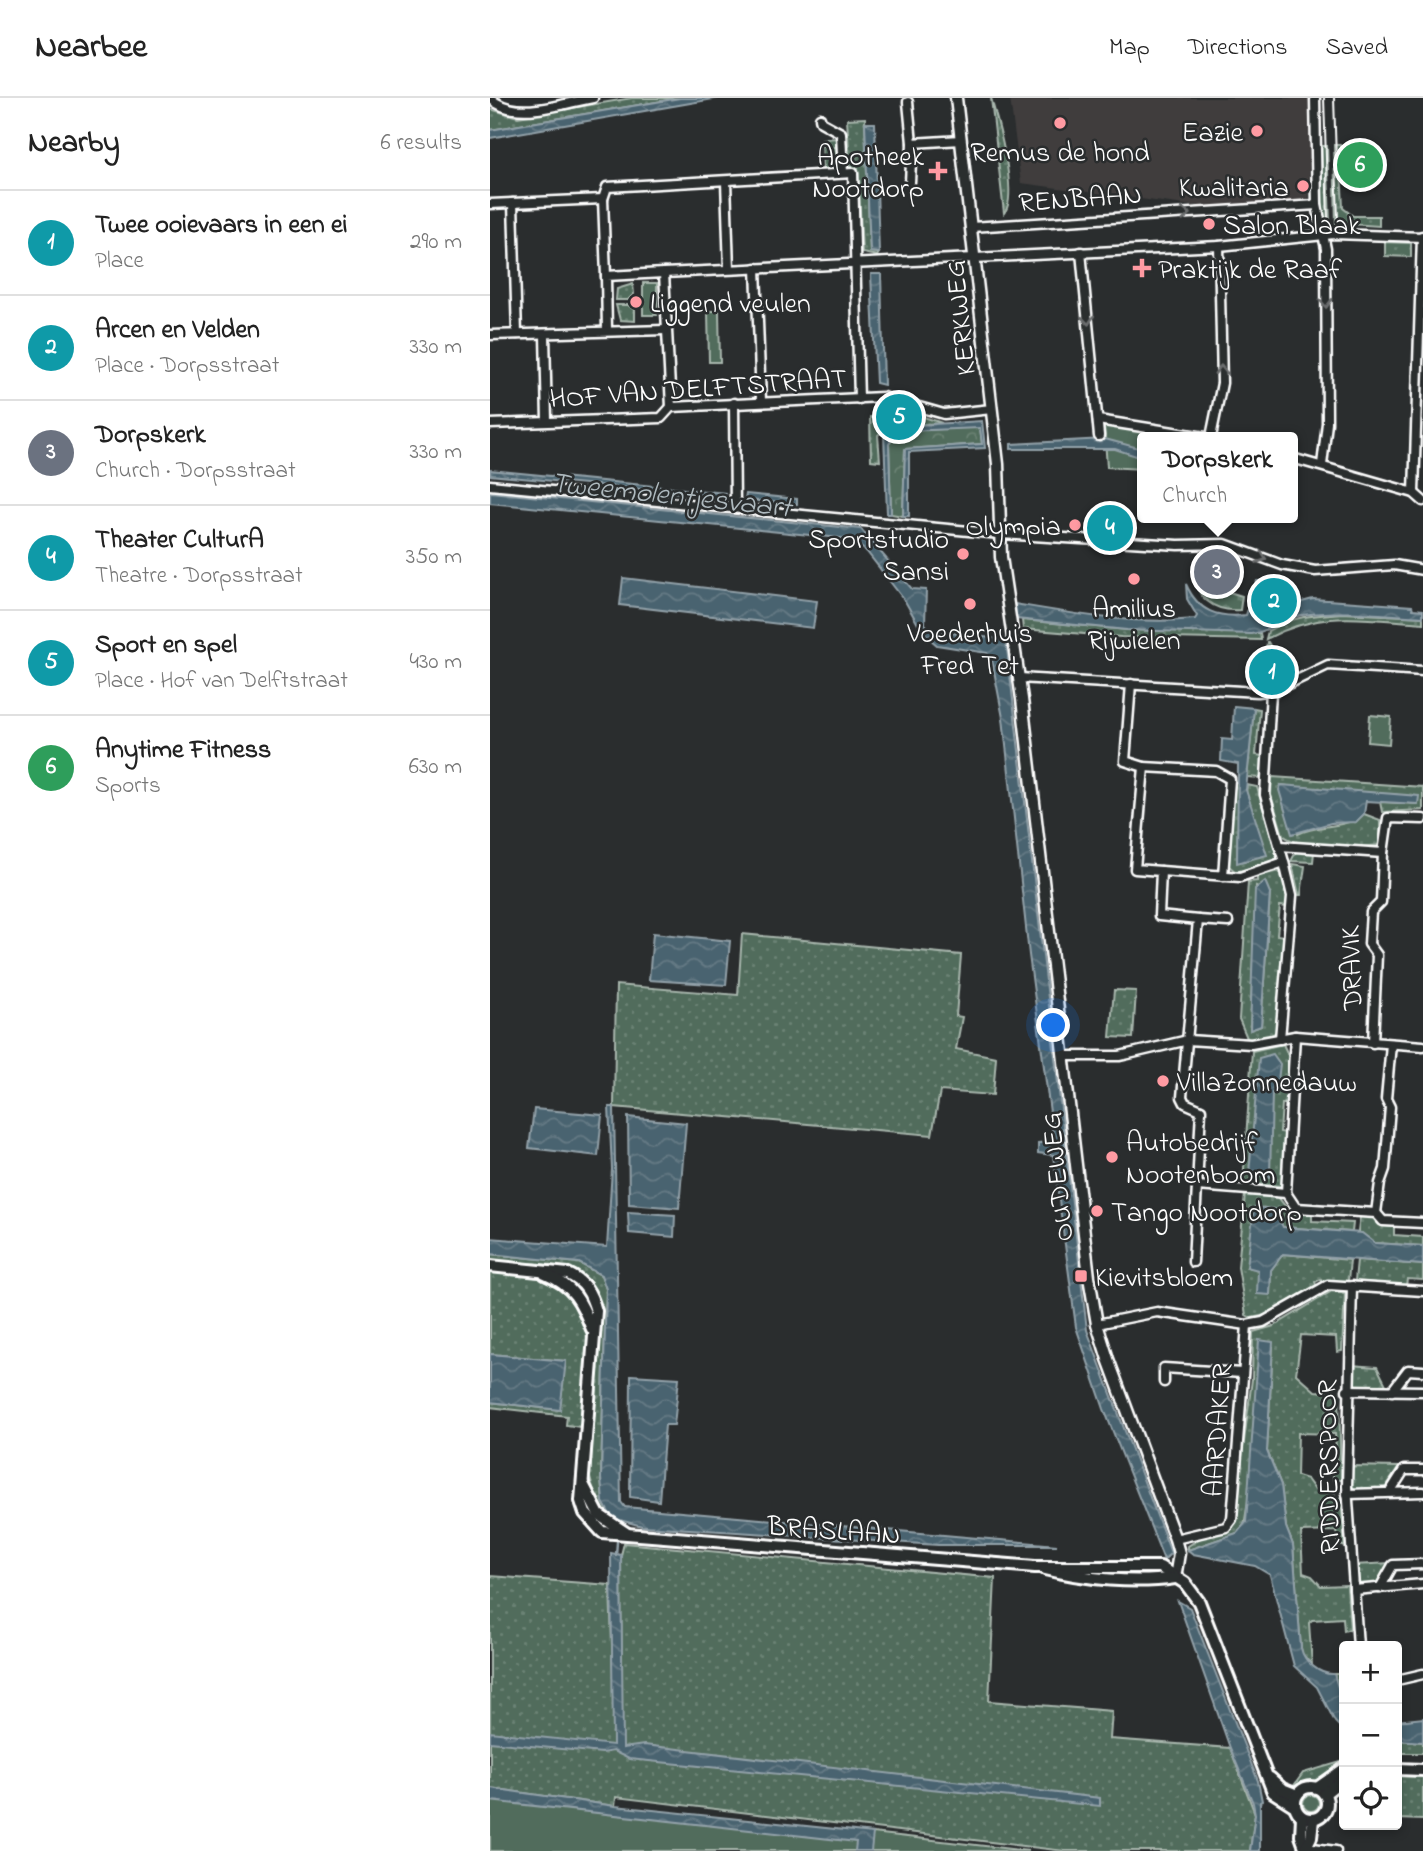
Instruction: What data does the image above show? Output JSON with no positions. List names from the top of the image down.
{
  "streets": {
    "main road": ["BRASLAAN"],
    "street": [
      "RENBAAN",
      "KERKWEG",
      "HOF VAN DELFTSTRAAT",
      "DRAVIK",
      "OUDEWEG",
      "AARDAKER",
      "RIDDERSPOOR"
    ]
  },
  "crossings": [
    ["RENBAAN", "KERKWEG"],
    ["KERKWEG", "HOF VAN DELFTSTRAAT"],
    ["KERKWEG", "OUDEWEG"],
    ["OUDEWEG", "AARDAKER"],
    ["OUDEWEG", "BRASLAAN"]
  ],
  "water": ["Tweemolentjesvaart"],
  "places": {
    "other": [
      "Remus de hond",
      "Eazie",
      "Kwalitaria",
      "Salon Blaak",
      "Liggend veulen",
      "Olympia",
      "Sportstudio Sansi",
      "Amilius Rijwielen",
      "Voederhuis Fred Tet",
      "VillaZonnedauw",
      "Autobedrijf Nootenboom",
      "Tango Nootdorp"
    ],
    "health": ["Apotheek Nootdorp", "Praktijk de Raaf"],
    "transit": ["Kievitsbloem"]
  },
  "page": {
    "header": "Nearbee",
    "nav": ["Map", "Directions", "Saved"],
    "heading": ["Nearby", "6 results"],
    "pins": [
      "6",
      "5",
      "4",
      "3",
      "2",
      "1"
    ],
    "list": [
      {
        "mark": "1",
        "name": "Twee ooievaars in een ei",
        "note": "Place",
        "value": "290 m"
      },
      {
        "mark": "2",
        "name": "Arcen en Velden",
        "note": "Place · Dorpsstraat",
        "value": "330 m"
      },
      {
        "mark": "3",
        "name": "Dorpskerk",
        "note": "Church · Dorpsstraat",
        "value": "330 m"
      },
      {
        "mark": "4",
        "name": "Theater CulturA",
        "note": "Theatre · Dorpsstraat",
        "value": "350 m"
      },
      {
        "mark": "5",
        "name": "Sport en spel",
        "note": "Place · Hof van Delftstraat",
        "value": "430 m"
      },
      {
        "mark": "6",
        "name": "Anytime Fitness",
        "note": "Sports",
        "value": "630 m"
      }
    ],
    "popup": ["Dorpskerk", "Church"],
    "map_buttons": ["+", "−"]
  }
}
